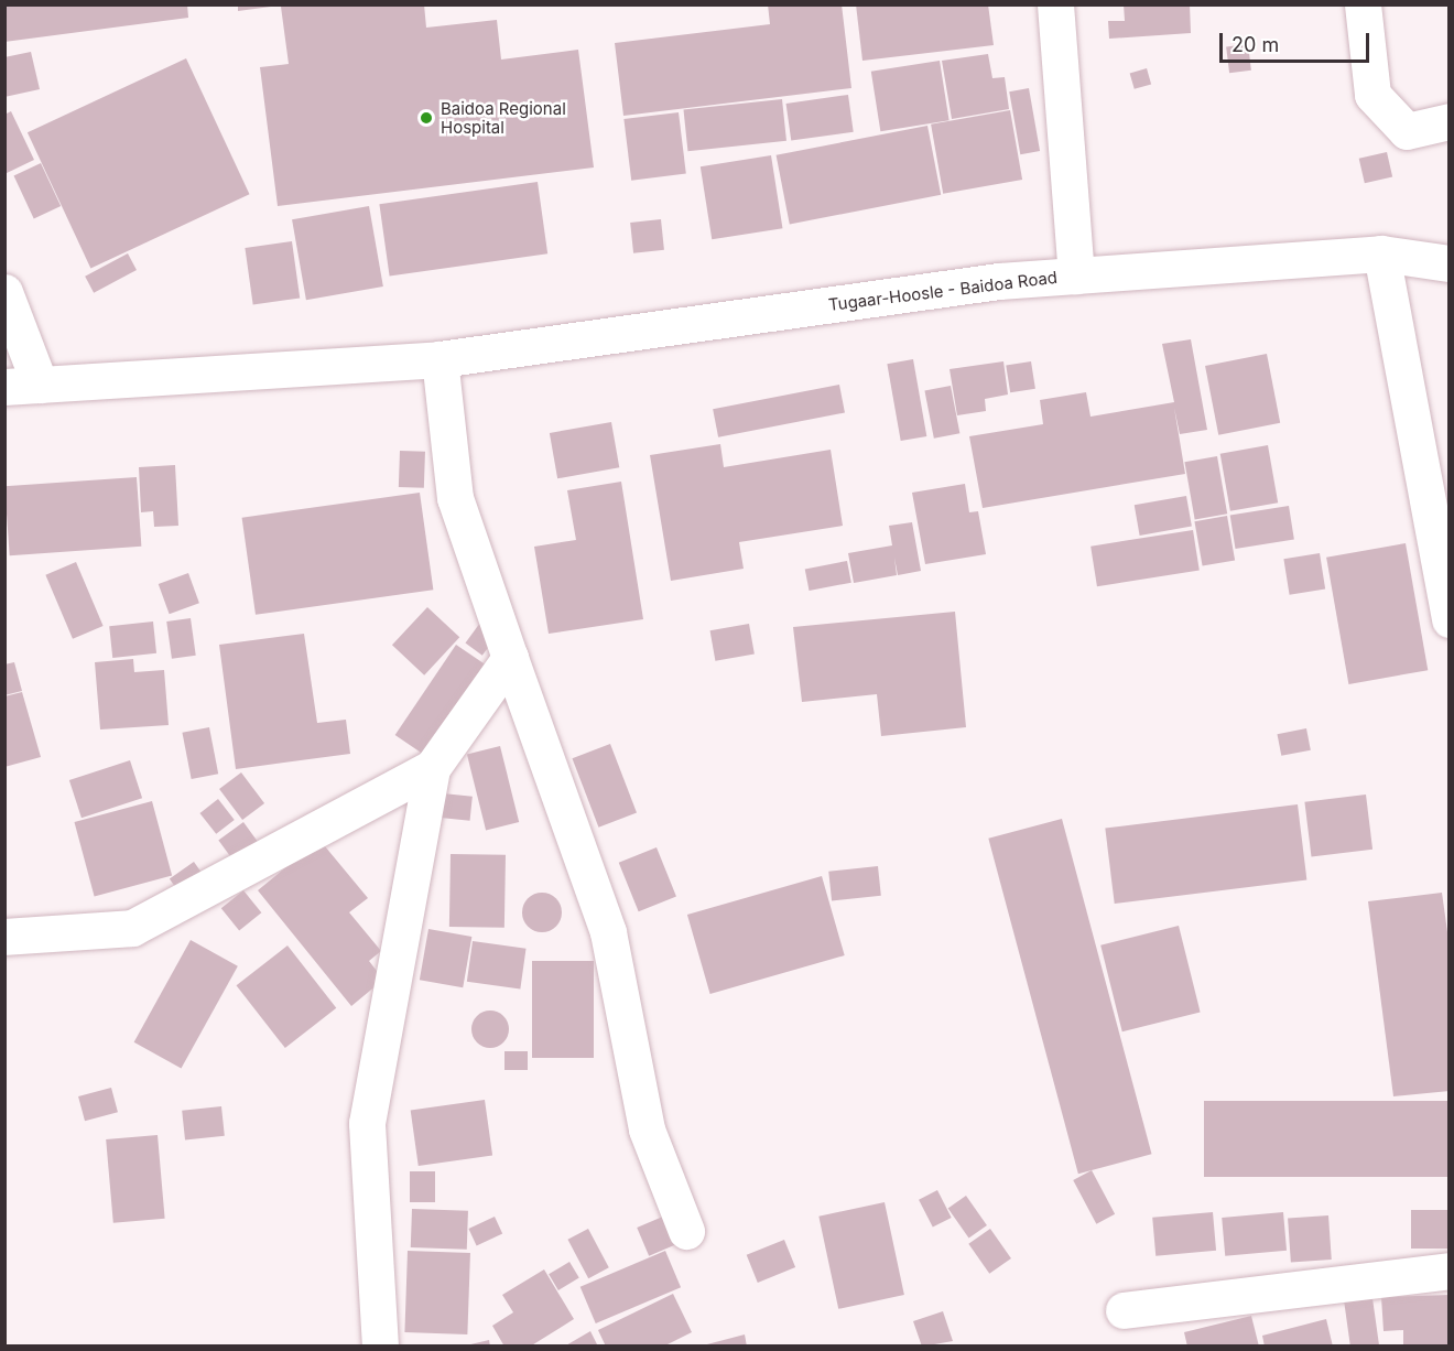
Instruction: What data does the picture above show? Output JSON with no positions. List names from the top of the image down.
{
  "streets": {
    "street": ["Tugaar-Hoosle - Baidoa Road"]
  },
  "places": ["Baidoa Regional Hospital"],
  "scale_bar": "20 m"
}
